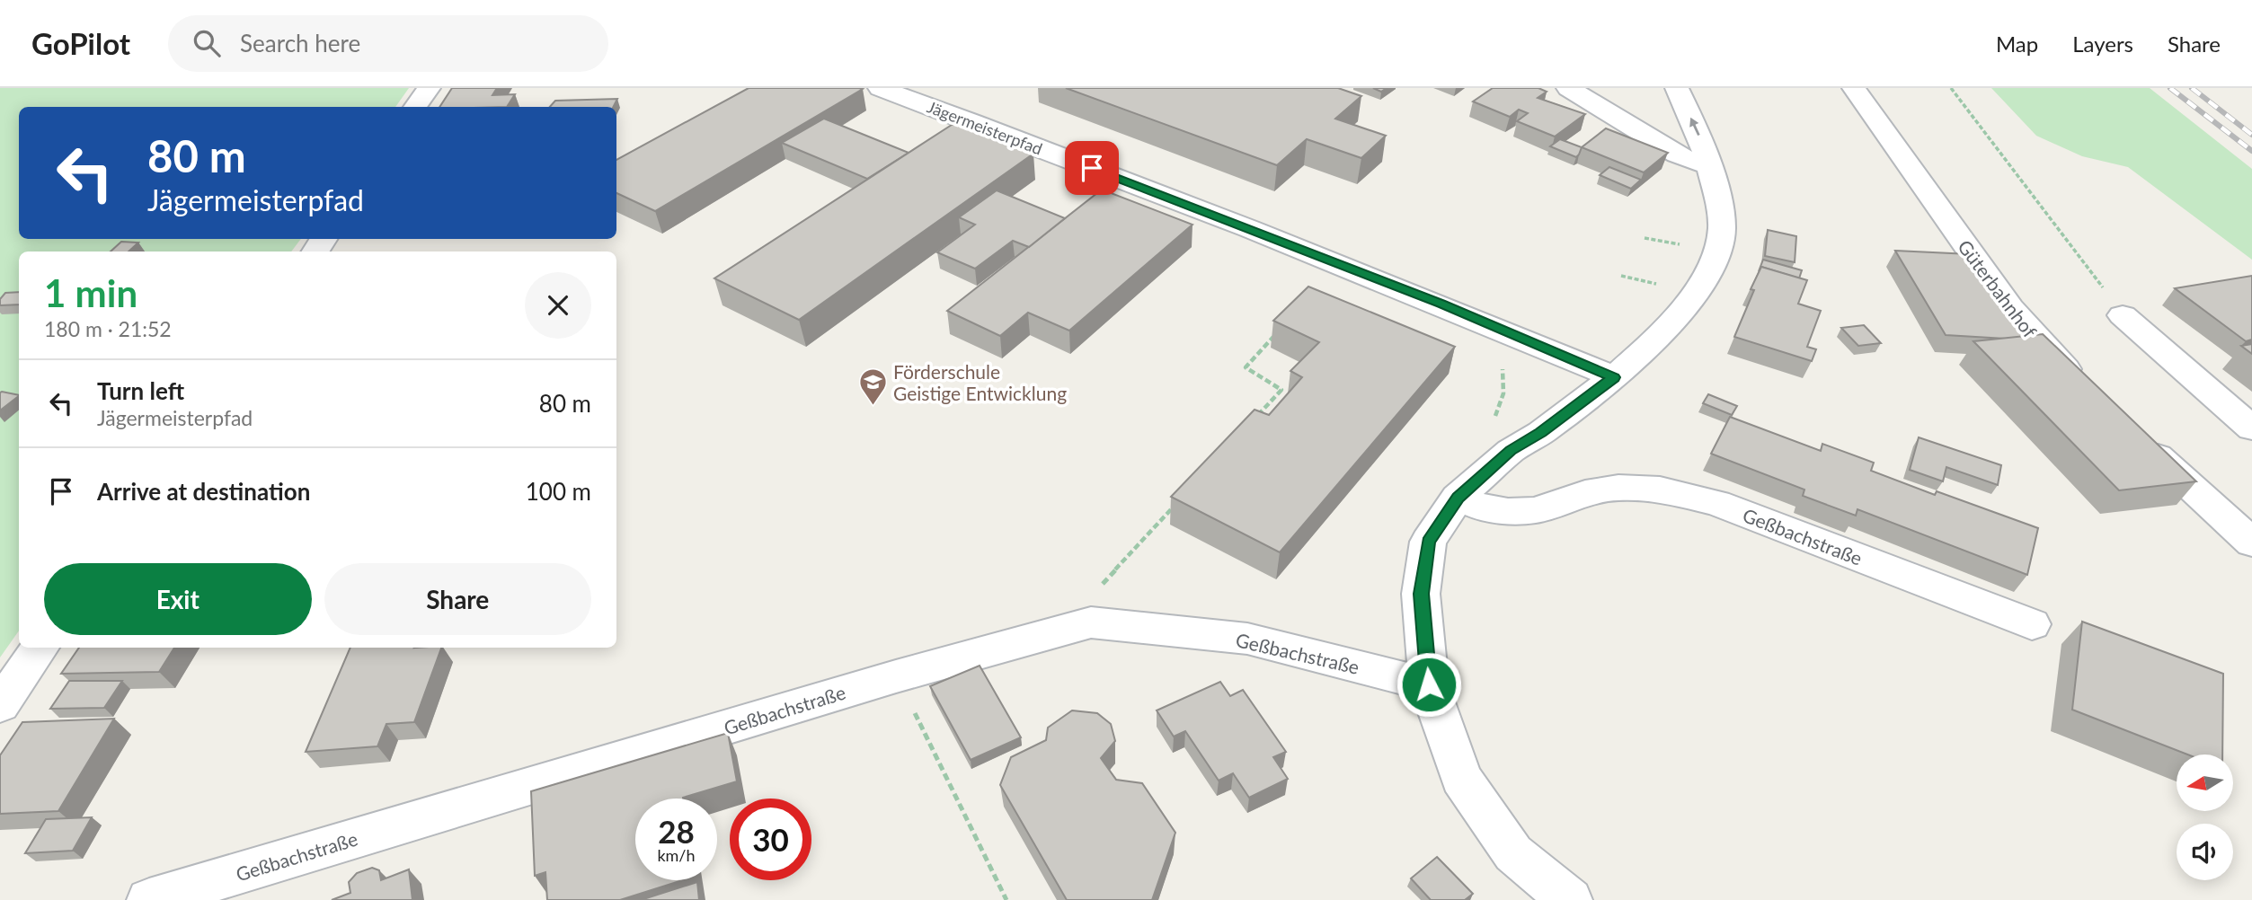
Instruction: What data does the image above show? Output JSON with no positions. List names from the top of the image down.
{
  "streets": {
    "street": ["Jägermeisterpfad", "Güterbahnhof", "Geßbachstraße"]
  },
  "places": {
    "school or university": ["Förderschule Geistige Entwicklung"]
  },
  "north": "left",
  "page": {
    "header": "GoPilot",
    "search": "Search here",
    "nav": ["Map", "Layers", "Share"],
    "turn": ["80 m", "Jägermeisterpfad"],
    "heading": ["1 min", "180 m · 21:52"],
    "list": [
      {
        "name": "Turn left",
        "note": "Jägermeisterpfad",
        "value": "80 m"
      },
      {
        "name": "Arrive at destination",
        "value": "100 m"
      }
    ],
    "buttons": ["Exit", "Share"],
    "speed": "28 km/h",
    "limit": "30"
  }
}
